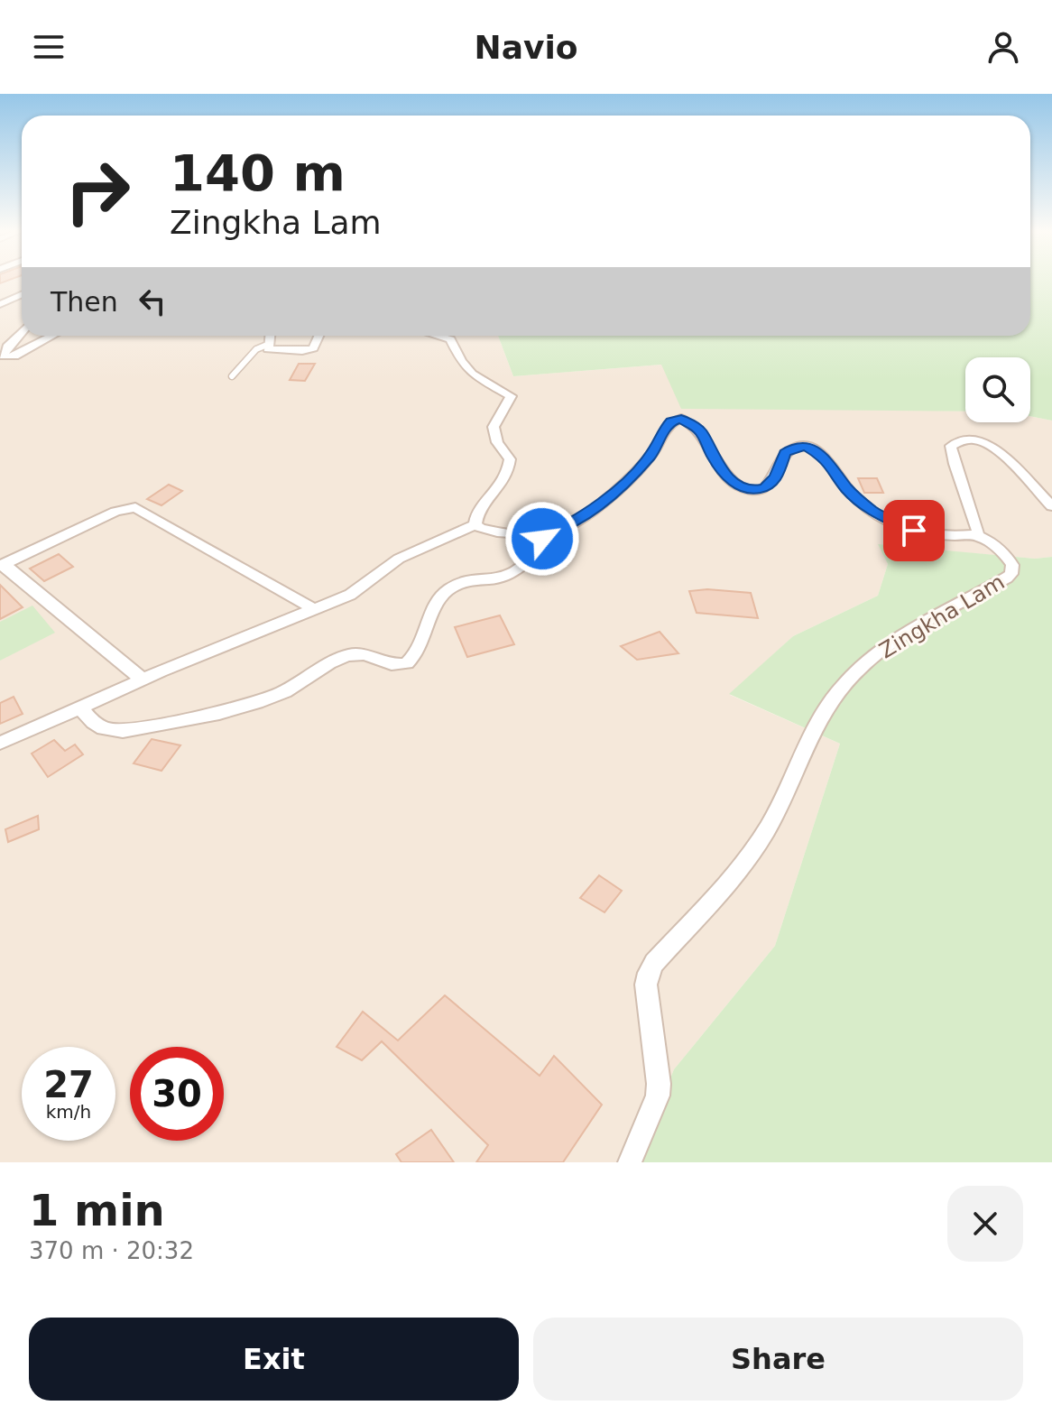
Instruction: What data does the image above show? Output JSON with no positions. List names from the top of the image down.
{
  "streets": {
    "street": ["Zingkha Lam"]
  },
  "page": {
    "header": "Navio",
    "turn": ["140 m", "Zingkha Lam"],
    "then": "Then",
    "speed": "27 km/h",
    "limit": "30",
    "heading": ["1 min", "370 m · 20:32"],
    "buttons": ["Exit", "Share"]
  }
}
